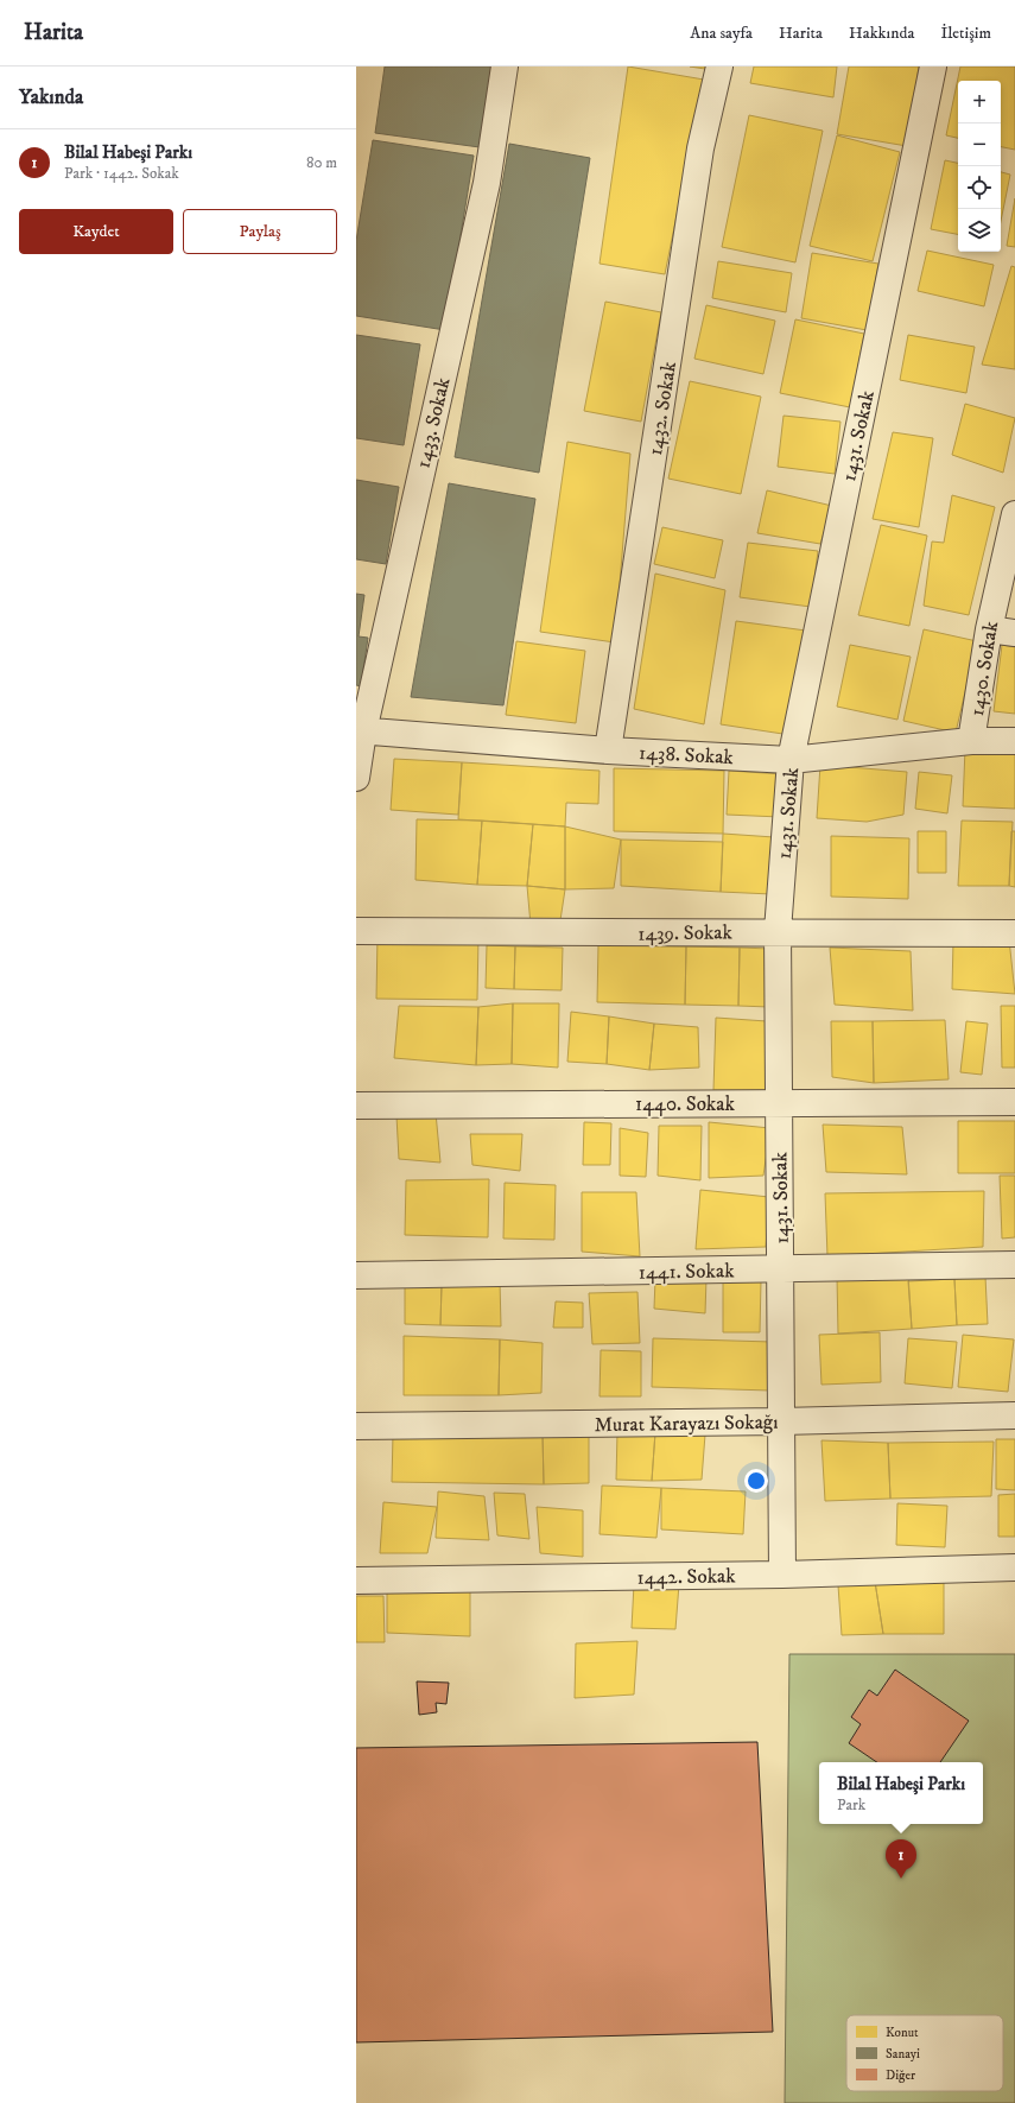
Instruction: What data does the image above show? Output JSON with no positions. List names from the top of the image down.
{
  "streets": {
    "street": [
      "1432. Sokak",
      "1433. Sokak",
      "1431. Sokak",
      "1430. Sokak",
      "1438. Sokak",
      "1439. Sokak",
      "1440. Sokak",
      "1441. Sokak",
      "Murat Karayazı Sokağı",
      "1442. Sokak"
    ]
  },
  "crossings": [
    ["1432. Sokak", "1438. Sokak"],
    ["1433. Sokak", "1438. Sokak"],
    ["1431. Sokak", "1438. Sokak"],
    ["1431. Sokak", "1439. Sokak"],
    ["1431. Sokak", "1440. Sokak"],
    ["1431. Sokak", "1441. Sokak"],
    ["1431. Sokak", "Murat Karayazı Sokağı"],
    ["1431. Sokak", "1442. Sokak"],
    ["1430. Sokak", "1438. Sokak"]
  ],
  "legend": ["Konut", "Sanayi", "Diğer"],
  "page": {
    "header": "Harita",
    "nav": [
      "Ana sayfa",
      "Harita",
      "Hakkında",
      "İletişim"
    ],
    "heading": "Yakında",
    "map_buttons": ["+", "−"],
    "list": [
      {
        "mark": "1",
        "name": "Bilal Habeşi Parkı",
        "note": "Park · 1442. Sokak",
        "value": "80 m"
      }
    ],
    "buttons": ["Kaydet", "Paylaş"],
    "popup": ["Bilal Habeşi Parkı", "Park"],
    "pins": "1"
  }
}
